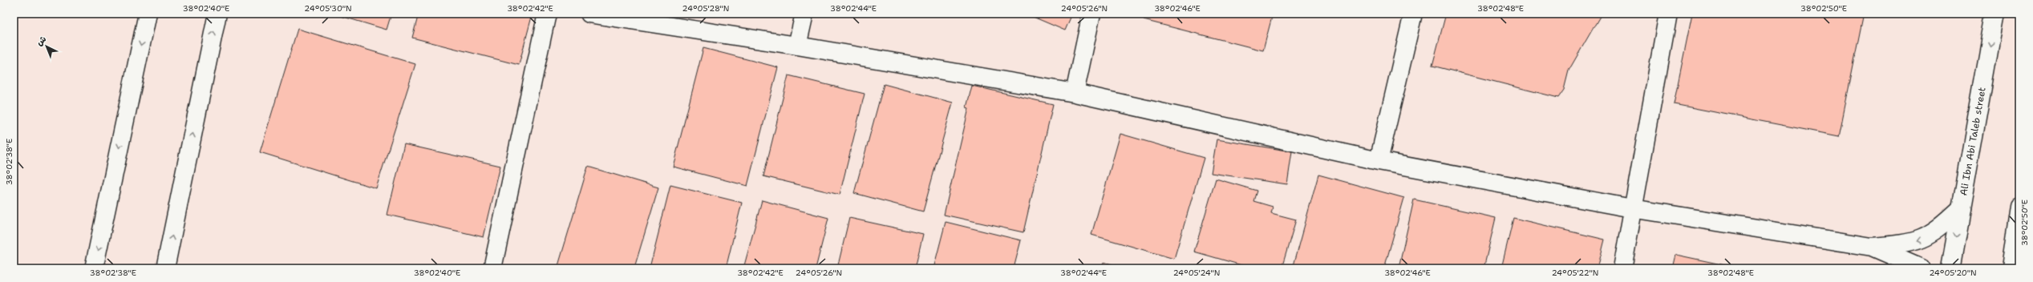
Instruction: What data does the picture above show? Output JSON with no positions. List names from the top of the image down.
{
  "streets": {
    "street": ["Ali Ibn Abi Taleb street"]
  },
  "one_way": ["Ali Ibn Abi Taleb street"],
  "north": "top left",
  "coordinates": [
    "38°02'40\"E",
    "24°05'30\"N",
    "38°02'42\"E",
    "24°05'28\"N",
    "38°02'44\"E",
    "24°05'26\"N",
    "38°02'46\"E",
    "38°02'48\"E",
    "38°02'50\"E",
    "38°02'38\"E",
    "24°05'24\"N",
    "24°05'22\"N",
    "24°05'20\"N"
  ]
}
